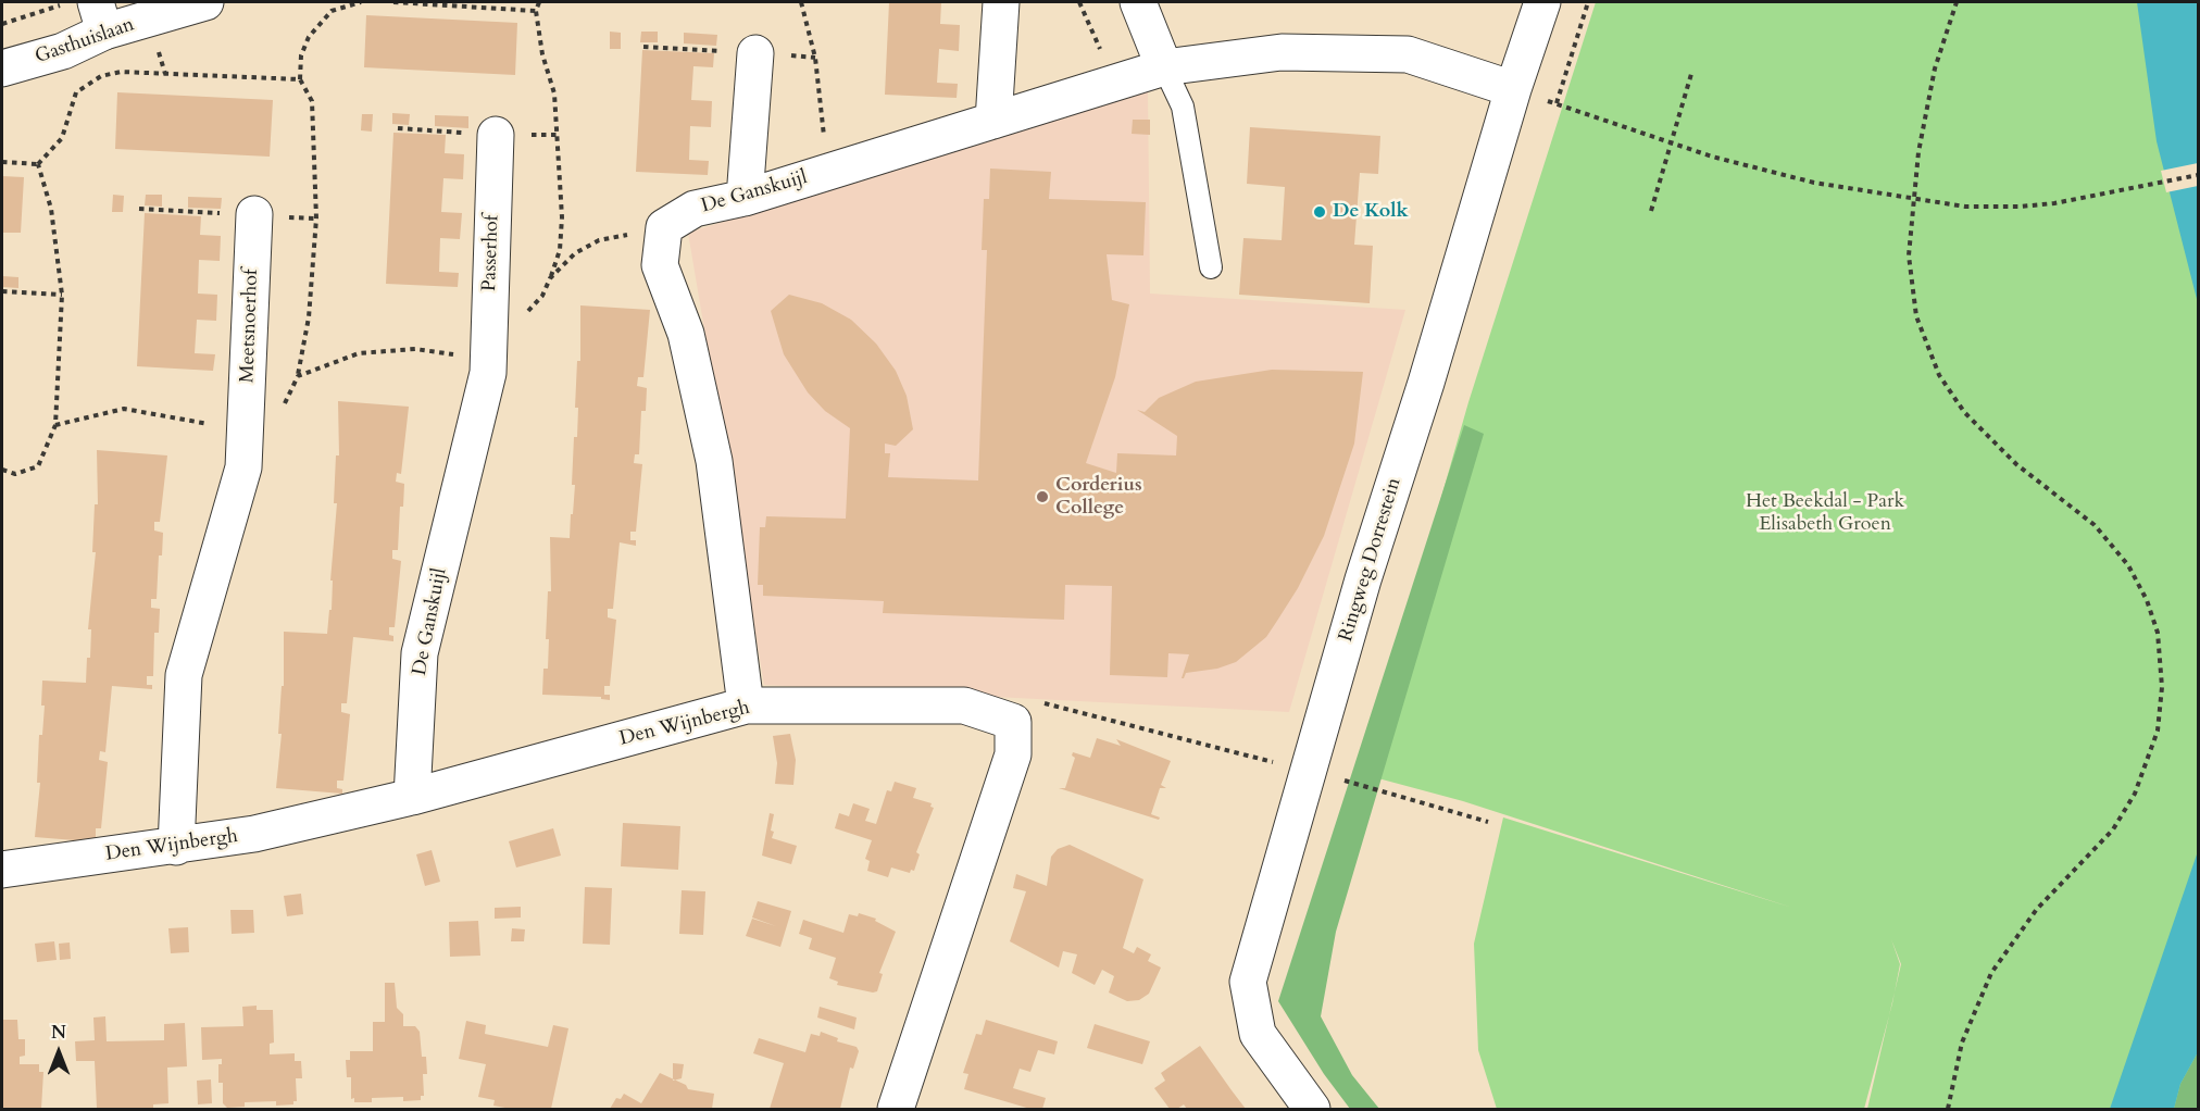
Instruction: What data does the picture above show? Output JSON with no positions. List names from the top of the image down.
{
  "streets": {
    "street": [
      "Gasthuislaan",
      "De Ganskuijl",
      "Passerhof",
      "Meetsnoerhof",
      "Ringweg Dorrestein",
      "Den Wijnbergh"
    ]
  },
  "crossings": [
    ["De Ganskuijl", "Passerhof"],
    ["De Ganskuijl", "Ringweg Dorrestein"],
    ["De Ganskuijl", "Den Wijnbergh"]
  ],
  "parks": ["Het Beekdal - Park Elisabeth Groen"],
  "places": ["De Kolk", "Corderius College"],
  "north": "top"
}
